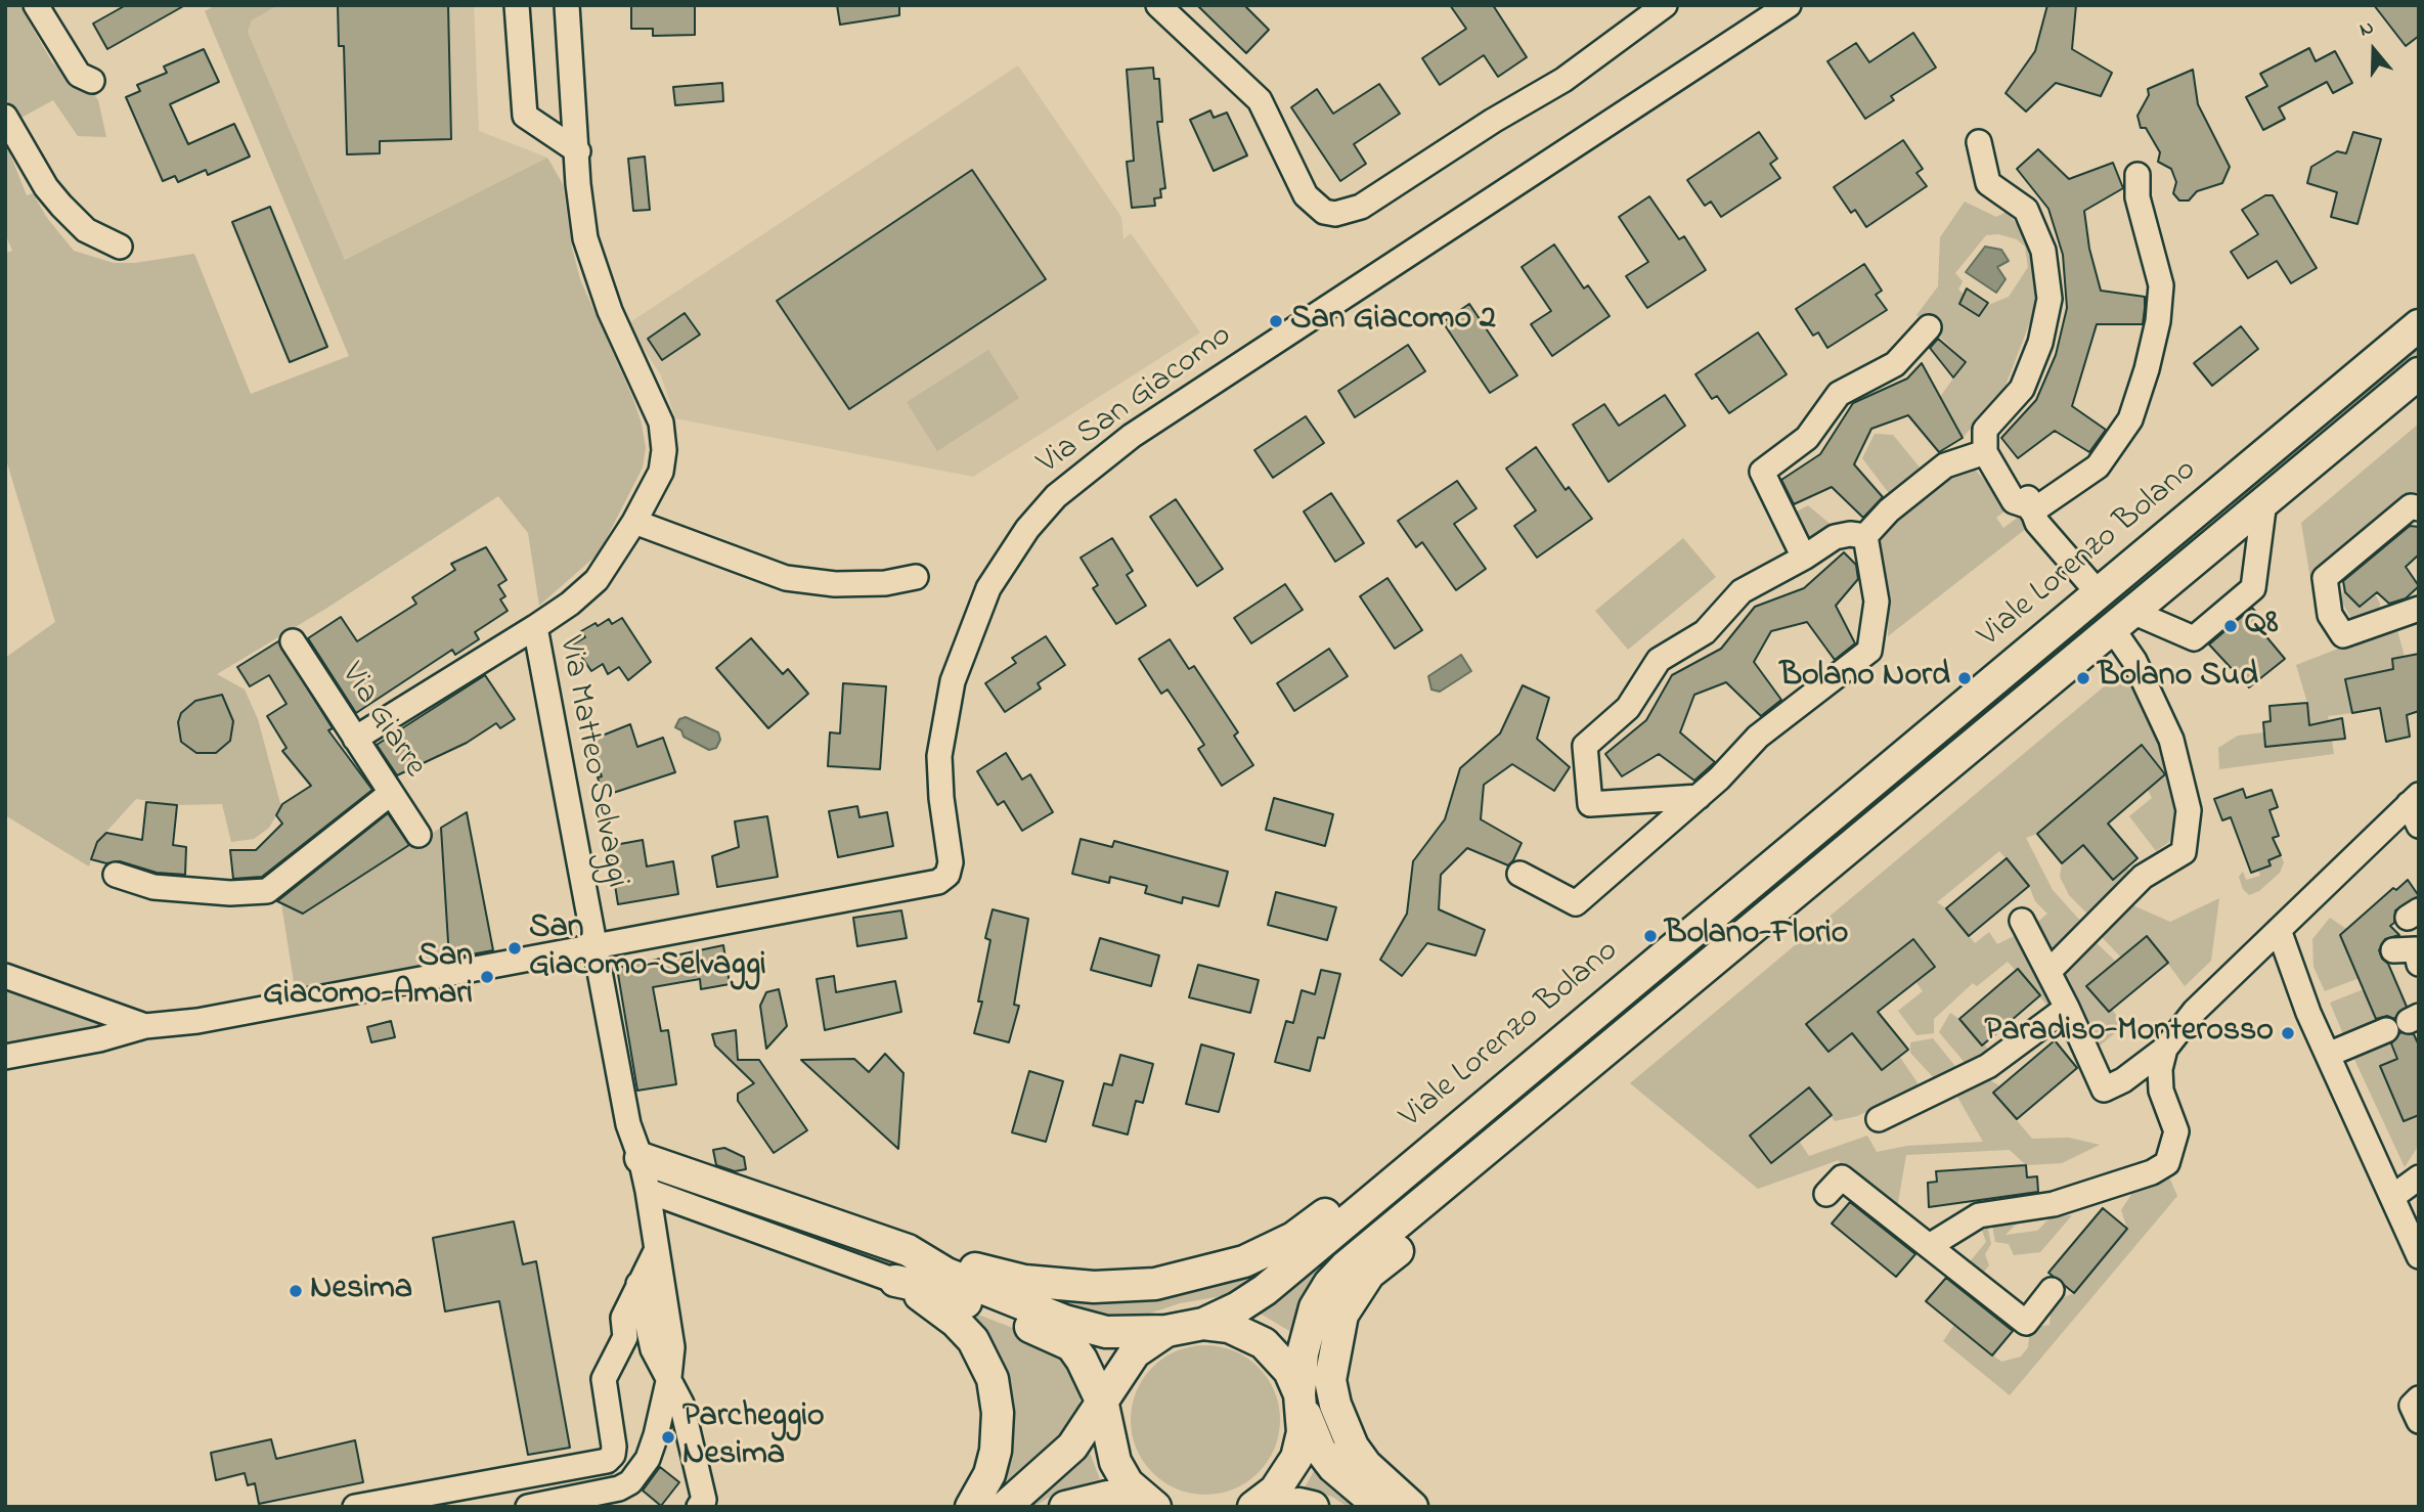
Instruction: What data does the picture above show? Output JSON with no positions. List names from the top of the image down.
{
  "streets": {
    "main road": ["Viale Lorenzo Bolano"],
    "street": ["Via San Giacomo", "Via Giarre", "Via Matteo Selvaggi"]
  },
  "crossings": [
    ["Via San Giacomo", "Via Matteo Selvaggi"],
    ["Via Giarre", "Via Matteo Selvaggi"]
  ],
  "places": [
    "San Giacomo 2",
    "Q8",
    "Bolano Nord",
    "Bolano Sud",
    "Bolano-Florio",
    "San Giacomo-Selvaggi",
    "San Giacomo-Amari",
    "Paradiso-Monterosso",
    "Nesima",
    "Parcheggio Nesima"
  ],
  "north": "top"
}
